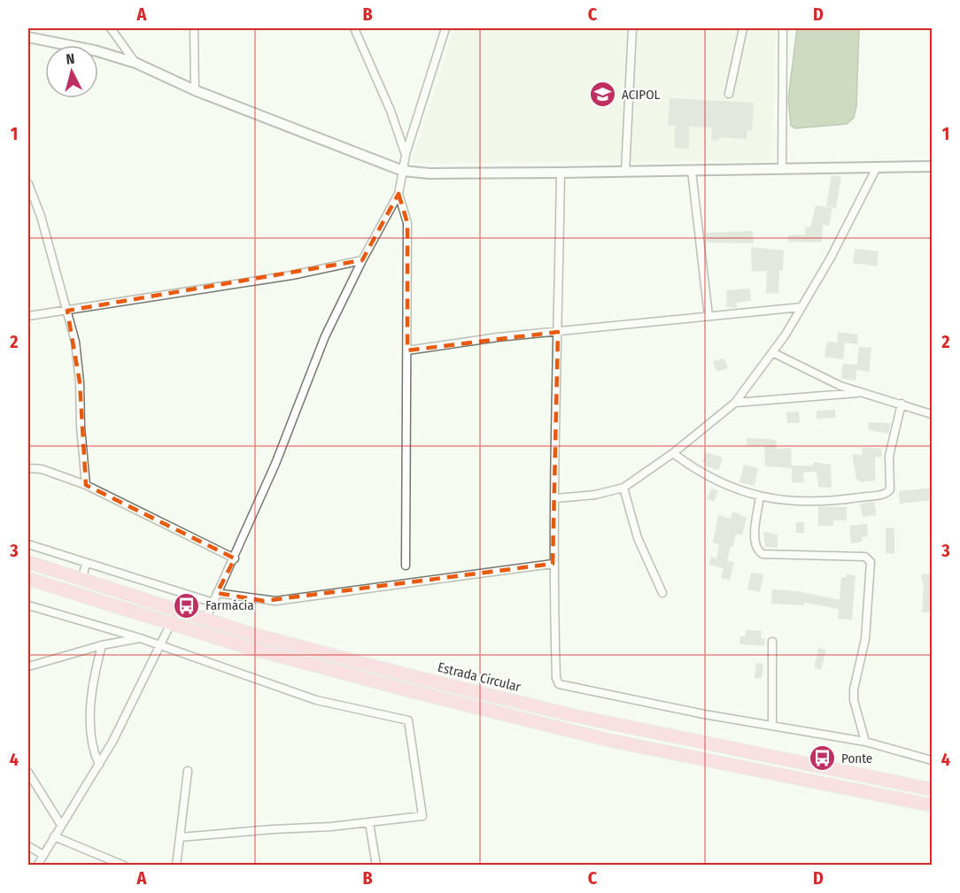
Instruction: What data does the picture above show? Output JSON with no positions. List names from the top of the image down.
{
  "streets": {
    "main road": ["Estrada Circular"]
  },
  "places": {
    "school or university": ["ACIPOL"],
    "bus stop": ["Farmácia", "Ponte"]
  },
  "north": "top",
  "grid": {
    "columns": [
      "A",
      "B",
      "C",
      "D"
    ],
    "rows": [
      "1",
      "2",
      "3",
      "4"
    ]
  }
}
